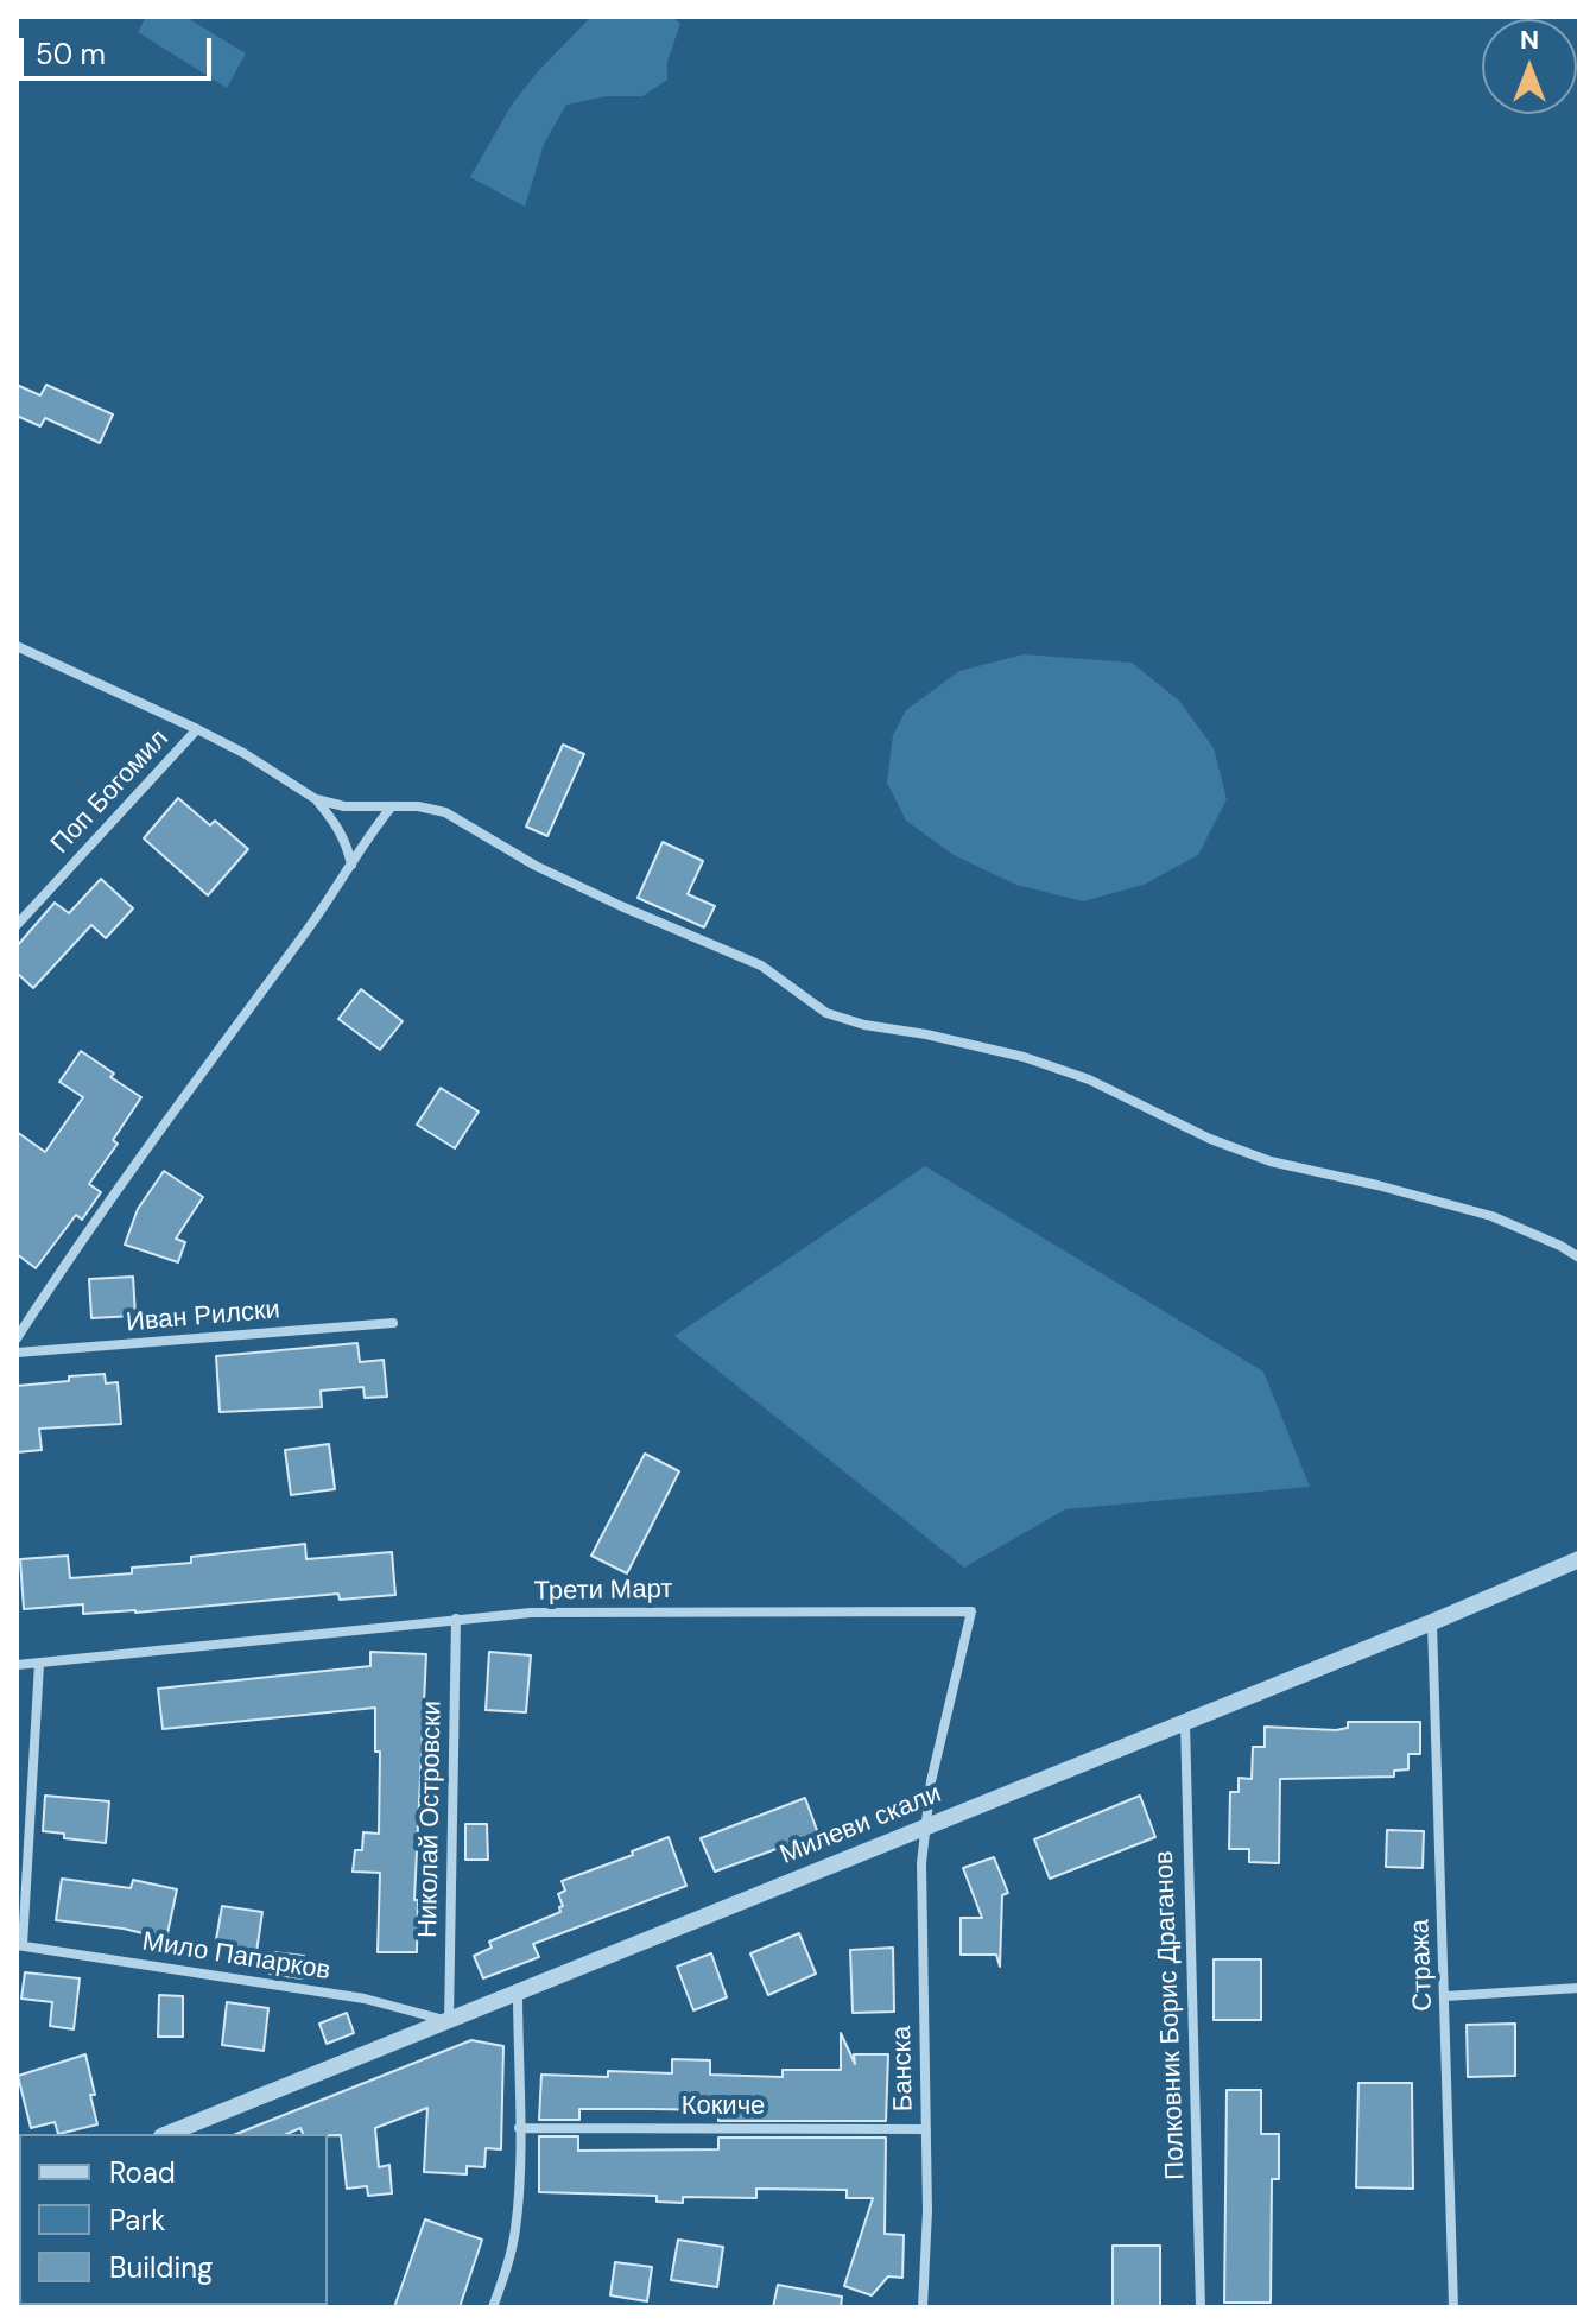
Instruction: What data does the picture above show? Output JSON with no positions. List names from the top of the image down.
{
  "streets": {
    "street": [
      "Поп Богомил",
      "Иван Рилски",
      "Трети Март",
      "Николай Островски",
      "Милеви скали",
      "Мило Папарков",
      "Стража",
      "Полковник Борис Драганов",
      "Банска",
      "Кокиче"
    ]
  },
  "crossings": [
    ["Трети Март", "Николай Островски"],
    ["Трети Март", "Милеви скали"],
    ["Трети Март", "Банска"],
    ["Николай Островски", "Милеви скали"],
    ["Николай Островски", "Мило Папарков"],
    ["Милеви скали", "Мило Папарков"],
    ["Милеви скали", "Стража"],
    ["Милеви скали", "Полковник Борис Драганов"],
    ["Милеви скали", "Банска"],
    ["Банска", "Кокиче"]
  ],
  "legend": ["Road", "Park", "Building"],
  "scale_bar": "50 m",
  "north": "top"
}
